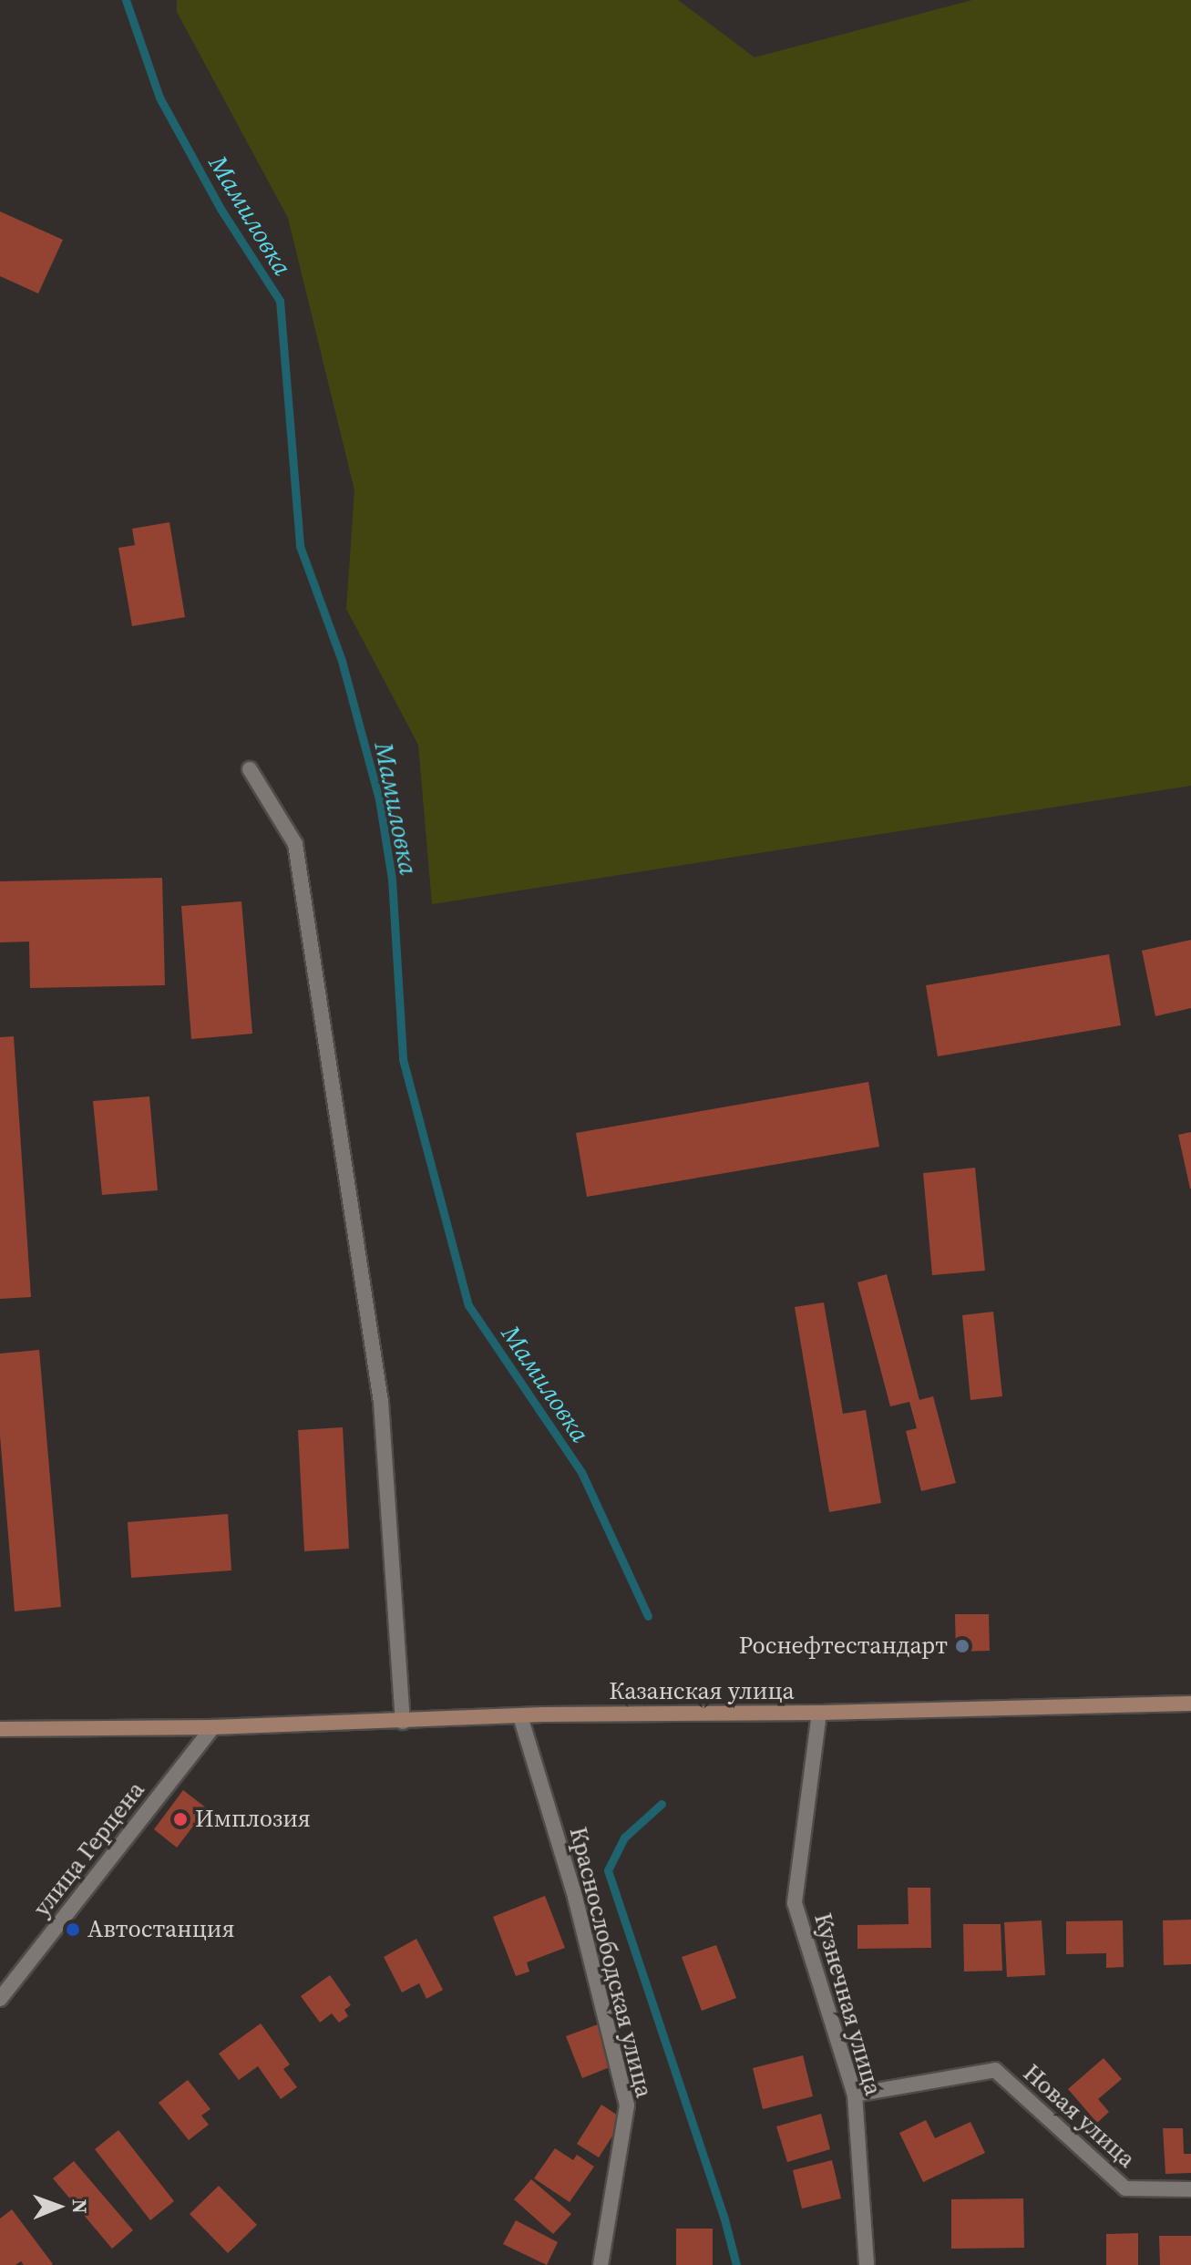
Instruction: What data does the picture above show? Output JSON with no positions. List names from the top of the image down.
{
  "streets": {
    "street": [
      "Казанская улица",
      "улица Герцена",
      "Краснослободская улица",
      "Кузнечная улица",
      "Новая улица"
    ]
  },
  "crossings": [
    ["Казанская улица", "улица Герцена"],
    ["Казанская улица", "Краснослободская улица"],
    ["Казанская улица", "Кузнечная улица"],
    ["Кузнечная улица", "Новая улица"]
  ],
  "water": ["Мамиловка"],
  "places": ["Роснефтестандарт", "Имплозия", "Автостанция"],
  "north": "right"
}
